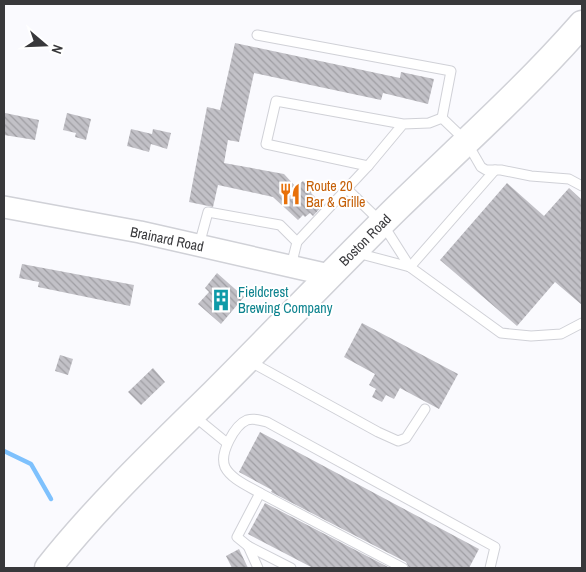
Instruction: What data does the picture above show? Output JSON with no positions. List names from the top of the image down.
{
  "streets": {
    "main road": ["Boston Road"],
    "street": ["Brainard Road"]
  },
  "crossings": [
    ["Brainard Road", "Boston Road"]
  ],
  "places": {
    "restaurant": ["Route 20 Bar & Grille"],
    "building": ["Fieldcrest Brewing Company"]
  },
  "north": "right"
}
